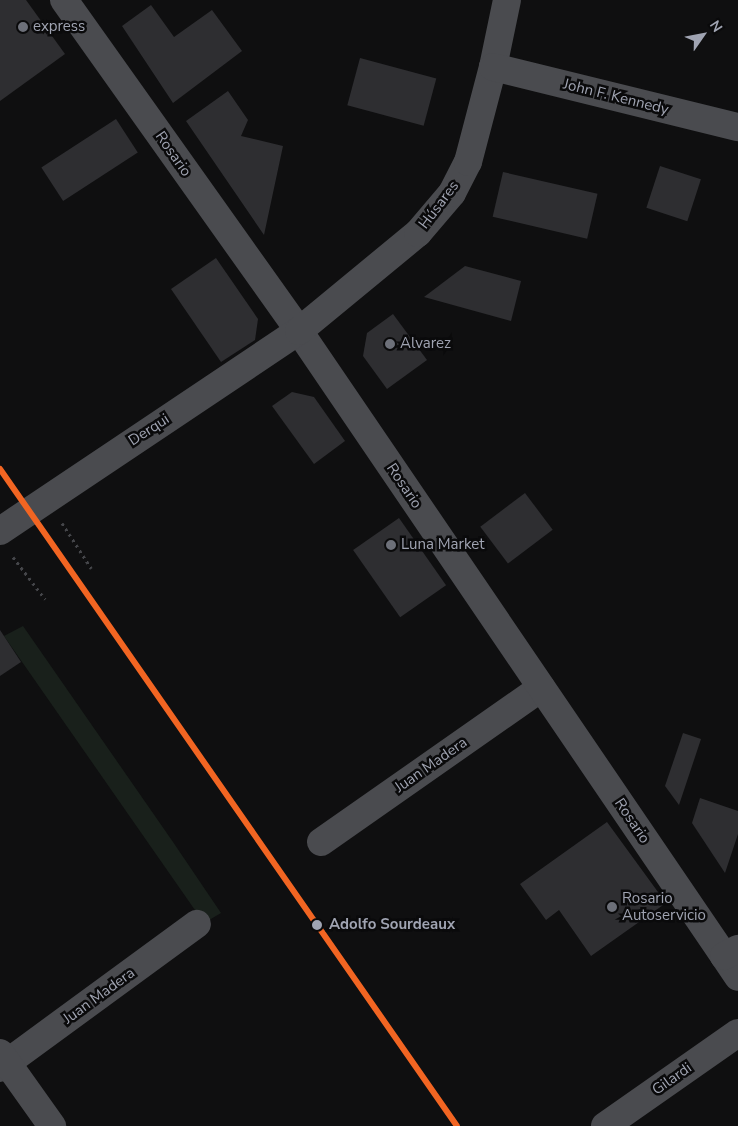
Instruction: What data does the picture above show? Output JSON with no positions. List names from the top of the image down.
{
  "streets": {
    "street": [
      "John F. Kennedy",
      "Rosario",
      "Húsares",
      "Derqui",
      "Juan Madera",
      "Gilardi"
    ]
  },
  "crossings": [
    ["John F. Kennedy", "Húsares"],
    ["Rosario", "Húsares"],
    ["Rosario", "Derqui"],
    ["Rosario", "Juan Madera"],
    ["Húsares", "Derqui"]
  ],
  "places": [
    "express",
    "Alvarez",
    "Luna Market",
    "Rosario Autoservicio",
    "Adolfo Sourdeaux"
  ],
  "north": "top right"
}
